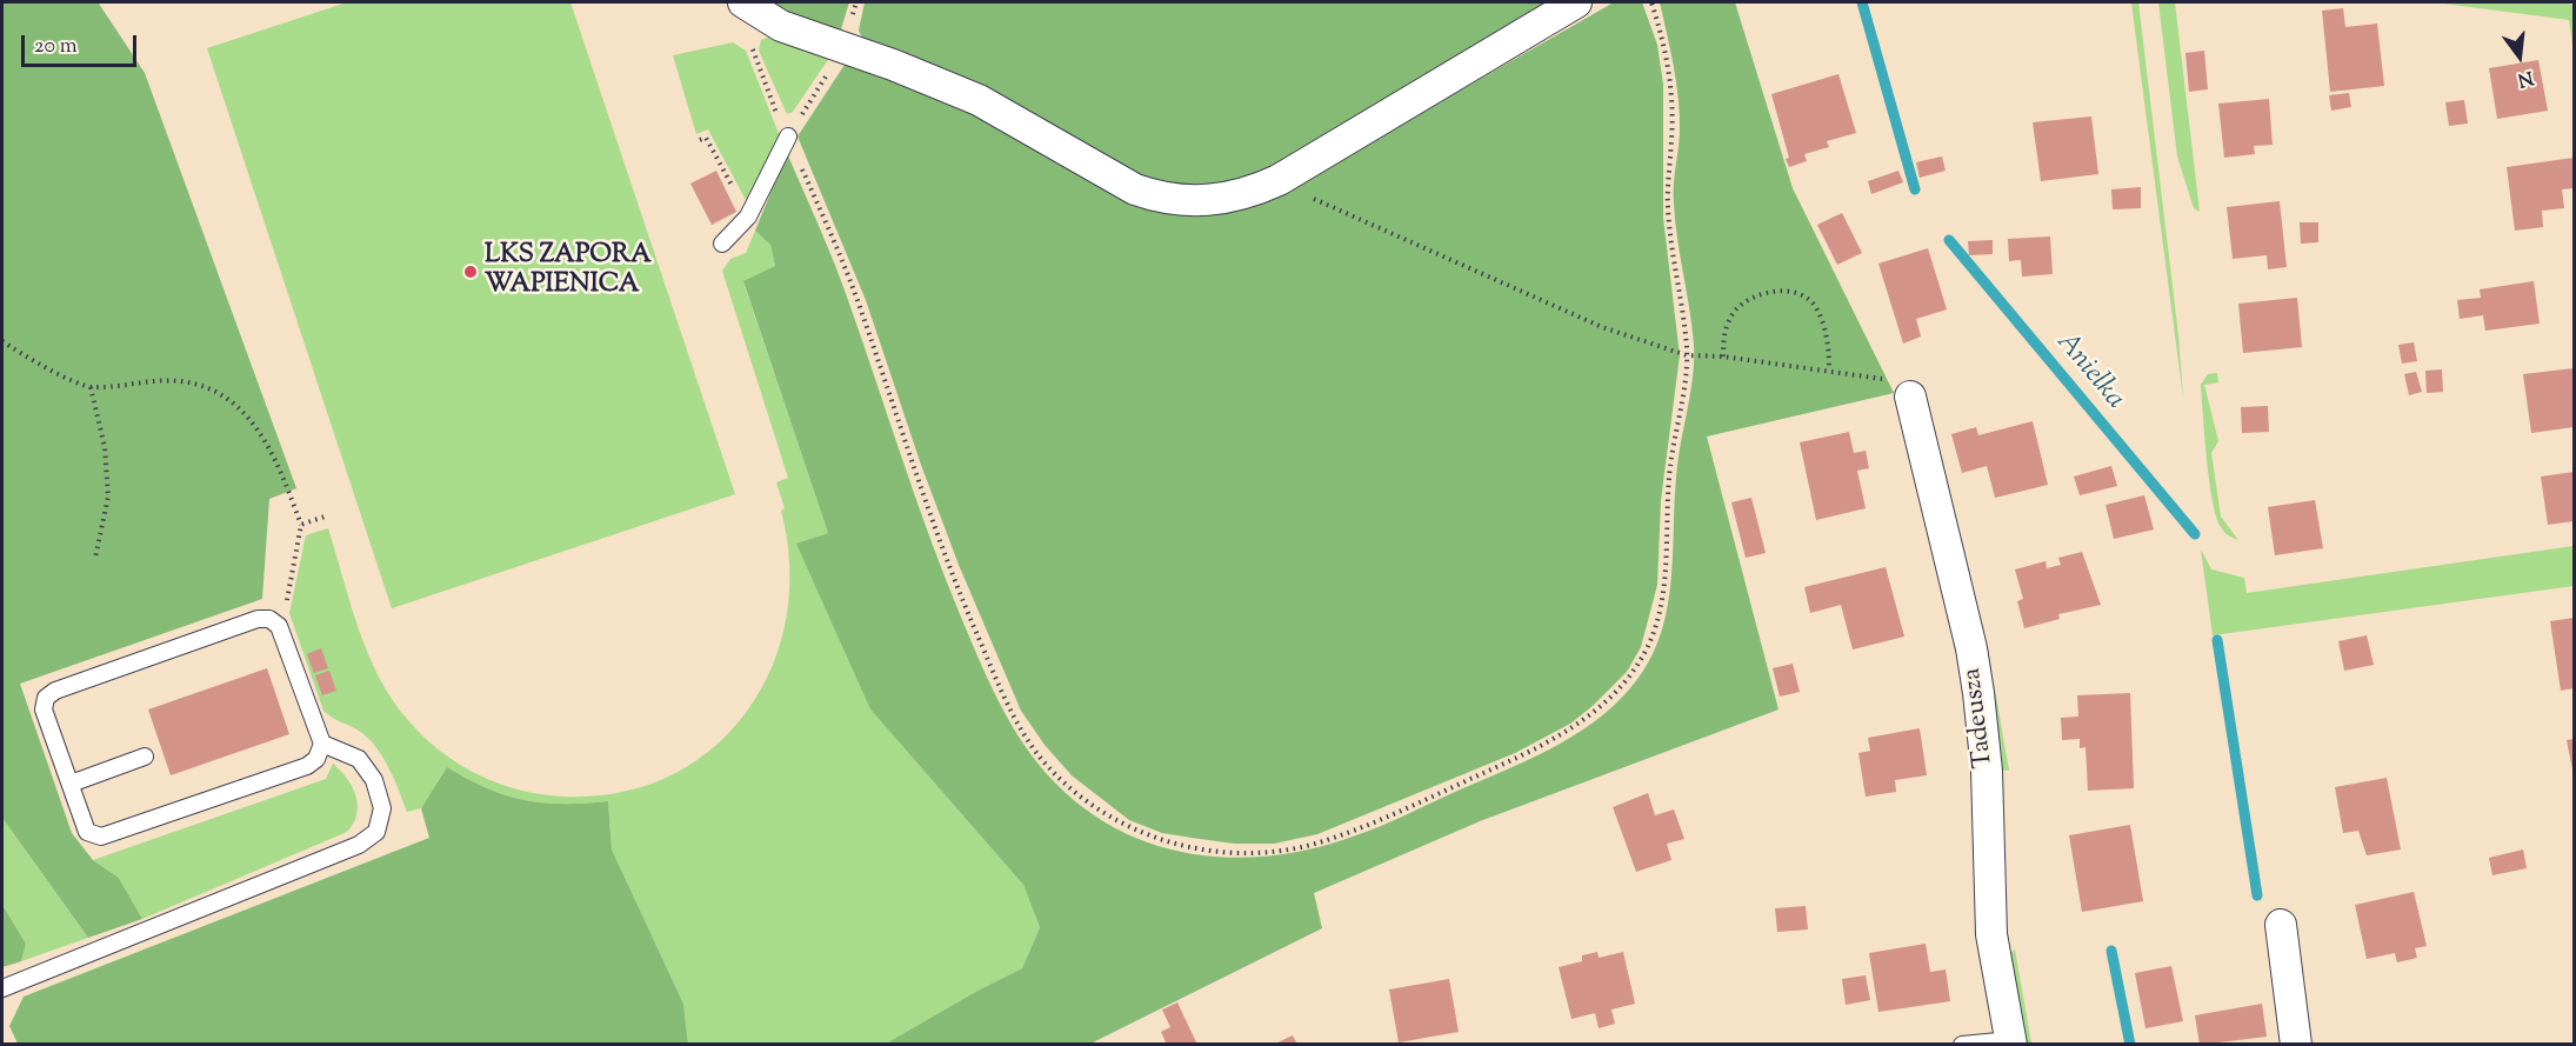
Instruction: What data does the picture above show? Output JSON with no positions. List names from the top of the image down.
{
  "streets": {
    "street": ["Tadeusza"]
  },
  "water": ["Anielka"],
  "places": ["LKS ZAPORA WAPIENICA"],
  "scale_bar": "20 m",
  "north": "bottom"
}
